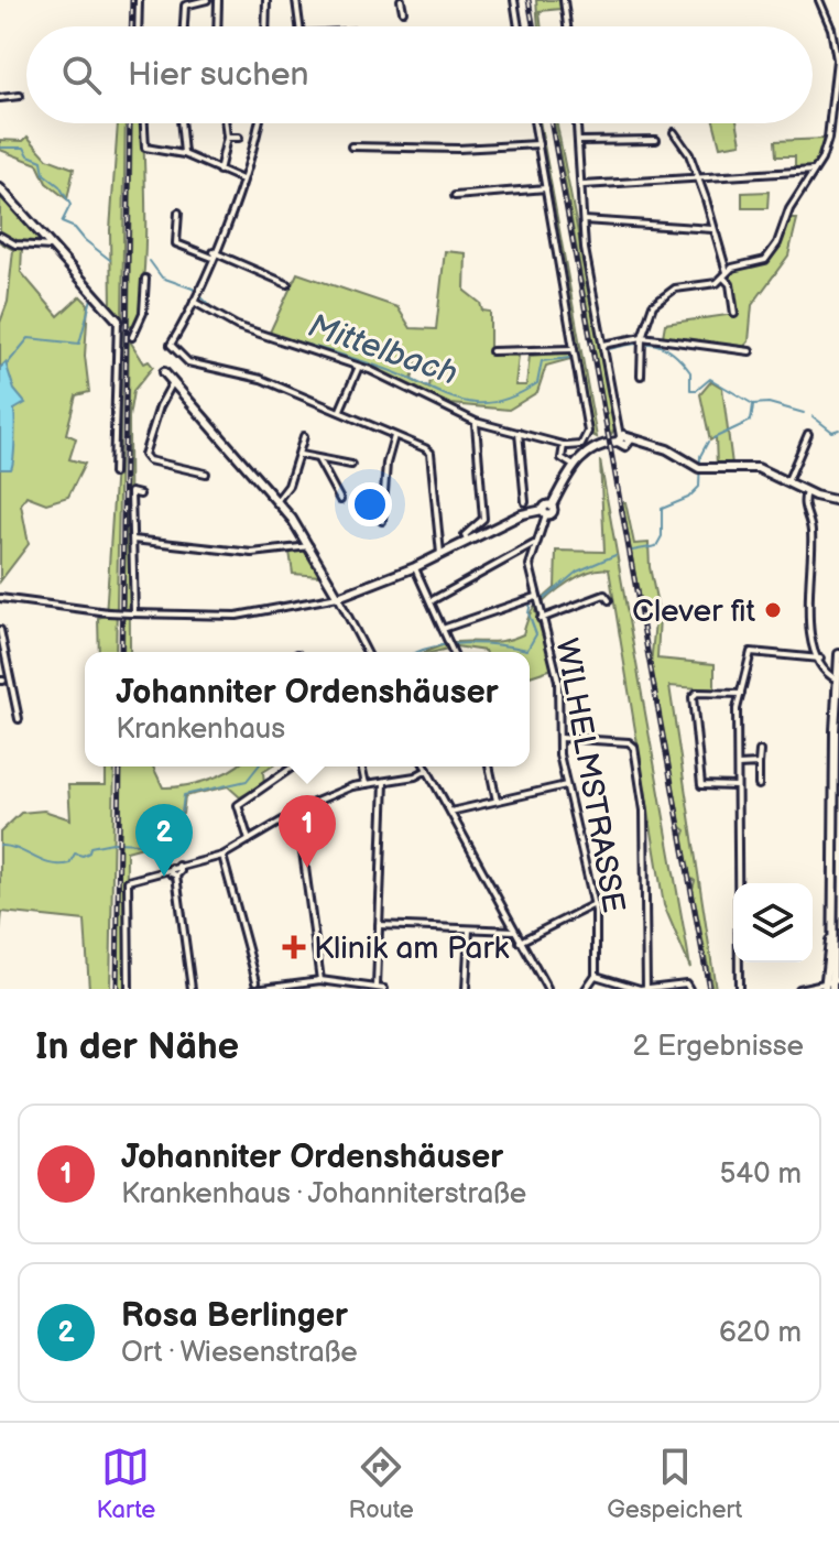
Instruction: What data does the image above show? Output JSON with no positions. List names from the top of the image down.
{
  "streets": {
    "street": ["WILHELMSTRASSE"]
  },
  "water": ["Mittelbach"],
  "places": {
    "other": ["Clever fit"],
    "health": ["Klinik am Park"]
  },
  "page": {
    "search": "Hier suchen",
    "popup": ["Johanniter Ordenshäuser", "Krankenhaus"],
    "pins": ["1", "2"],
    "heading": ["In der Nähe", "2 Ergebnisse"],
    "list": [
      {
        "mark": "1",
        "name": "Johanniter Ordenshäuser",
        "note": "Krankenhaus · Johanniterstraße",
        "value": "540 m"
      },
      {
        "mark": "2",
        "name": "Rosa Berlinger",
        "note": "Ort · Wiesenstraße",
        "value": "620 m"
      }
    ],
    "nav": ["Karte", "Route", "Gespeichert"]
  }
}
